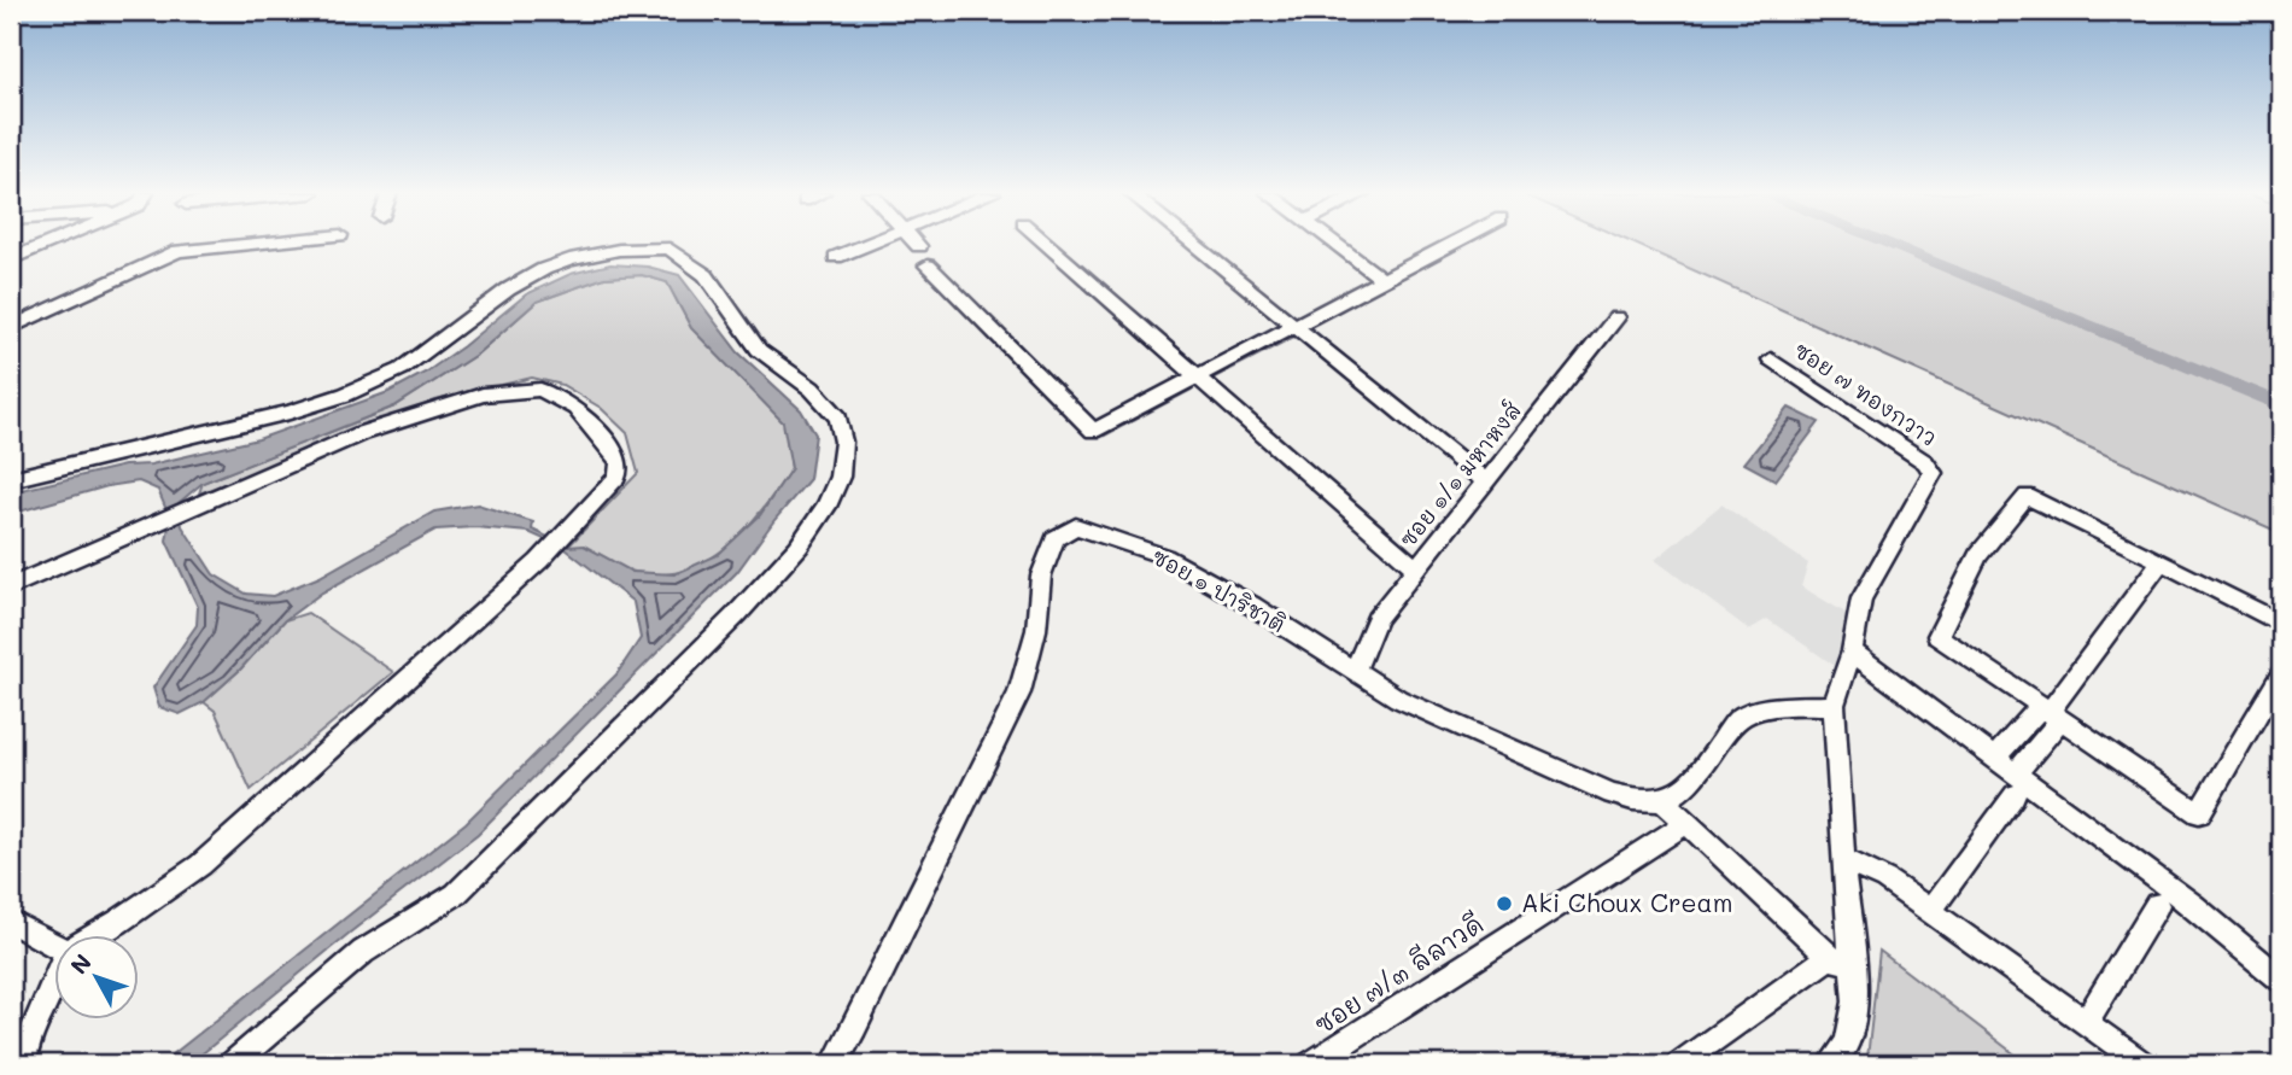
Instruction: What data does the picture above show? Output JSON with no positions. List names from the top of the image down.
{
  "streets": {
    "street": [
      "ซอย ๗ ทองกวาว",
      "ซอย ๑/๑ มหาหงส์",
      "ซอย ๑ ปาริชาติ",
      "ซอย ๗/๓ ลีลาวดี"
    ]
  },
  "crossings": [
    ["ซอย ๑/๑ มหาหงส์", "ซอย ๑ ปาริชาติ"]
  ],
  "places": ["Aki Choux Cream"],
  "north": "top left"
}
